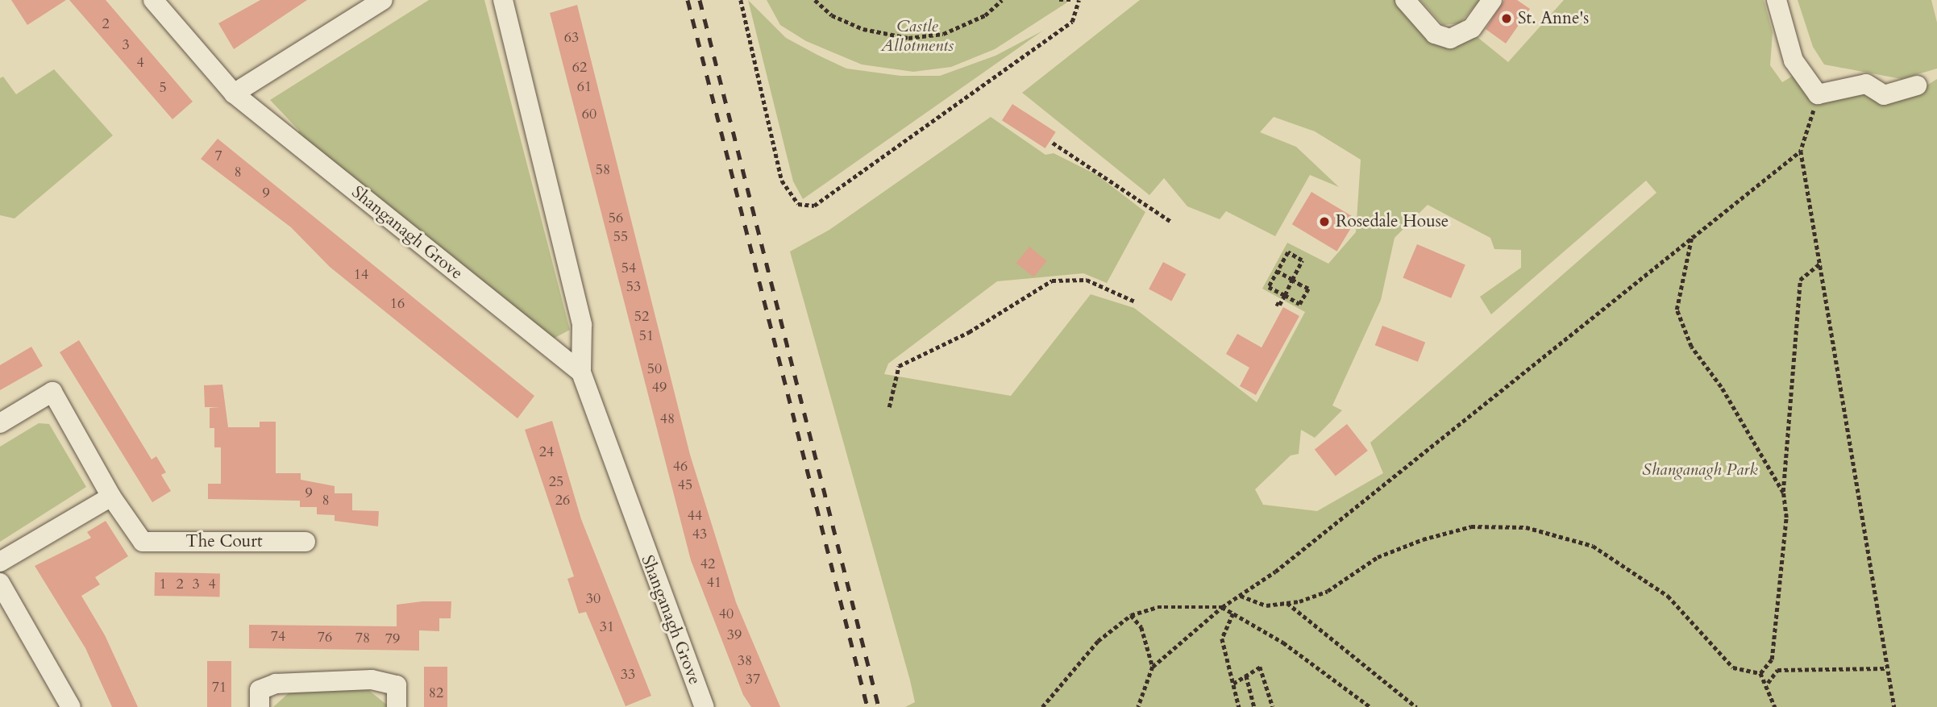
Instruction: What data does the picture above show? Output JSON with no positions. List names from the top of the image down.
{
  "streets": {
    "street": ["Shanganagh Grove", "The Court"]
  },
  "parks": ["Castle Allotments", "Shanganagh Park"],
  "places": ["St. Anne's", "Rosedale House"],
  "house_numbers": [
    "2",
    "63",
    "3",
    "4",
    "62",
    "61",
    "5",
    "60",
    "7",
    "58",
    "8",
    "9",
    "56",
    "55",
    "54",
    "14",
    "53",
    "16",
    "52",
    "51",
    "50",
    "49",
    "48",
    "24",
    "46",
    "25",
    "45",
    "9",
    "8",
    "26",
    "44",
    "43",
    "42",
    "41",
    "1",
    "2",
    "3",
    "4",
    "30",
    "40",
    "31",
    "39",
    "74",
    "76",
    "78",
    "79",
    "38",
    "33",
    "37",
    "71",
    "82"
  ]
}
